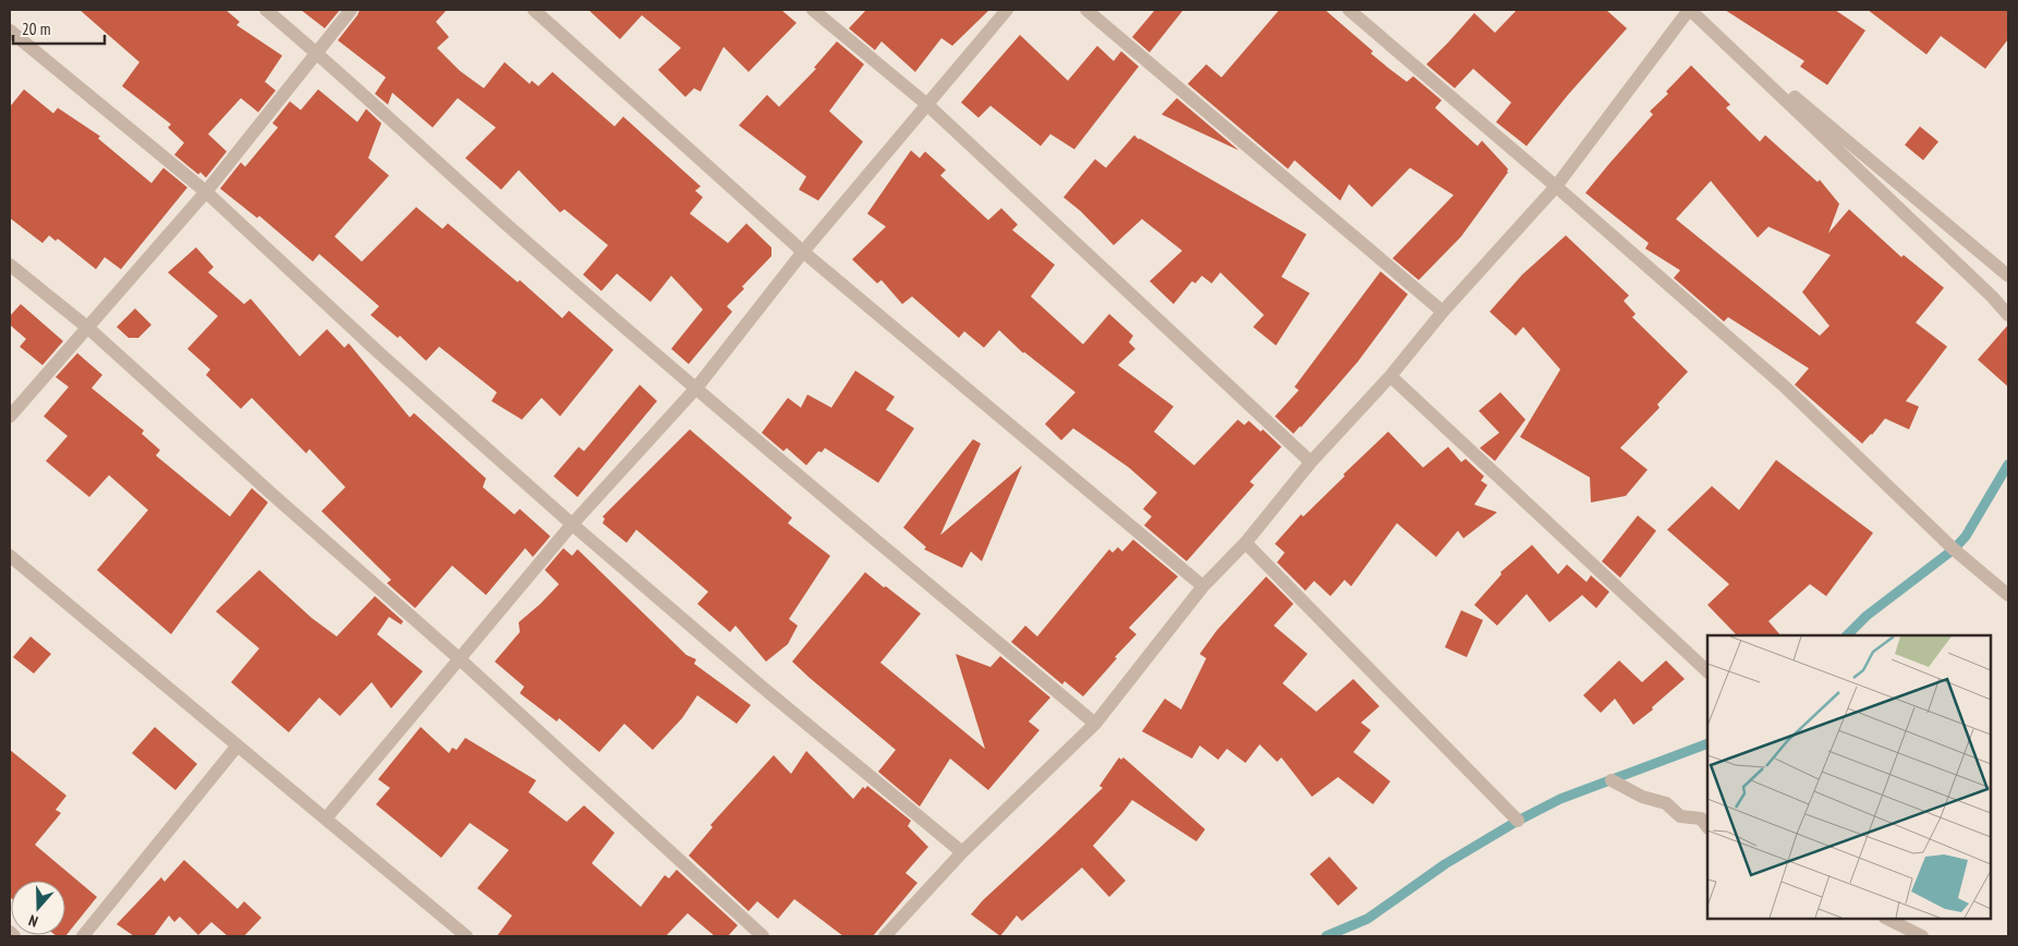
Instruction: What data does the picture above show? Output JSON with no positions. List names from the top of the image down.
{
  "scale_bar": "20 m",
  "north": "bottom"
}
